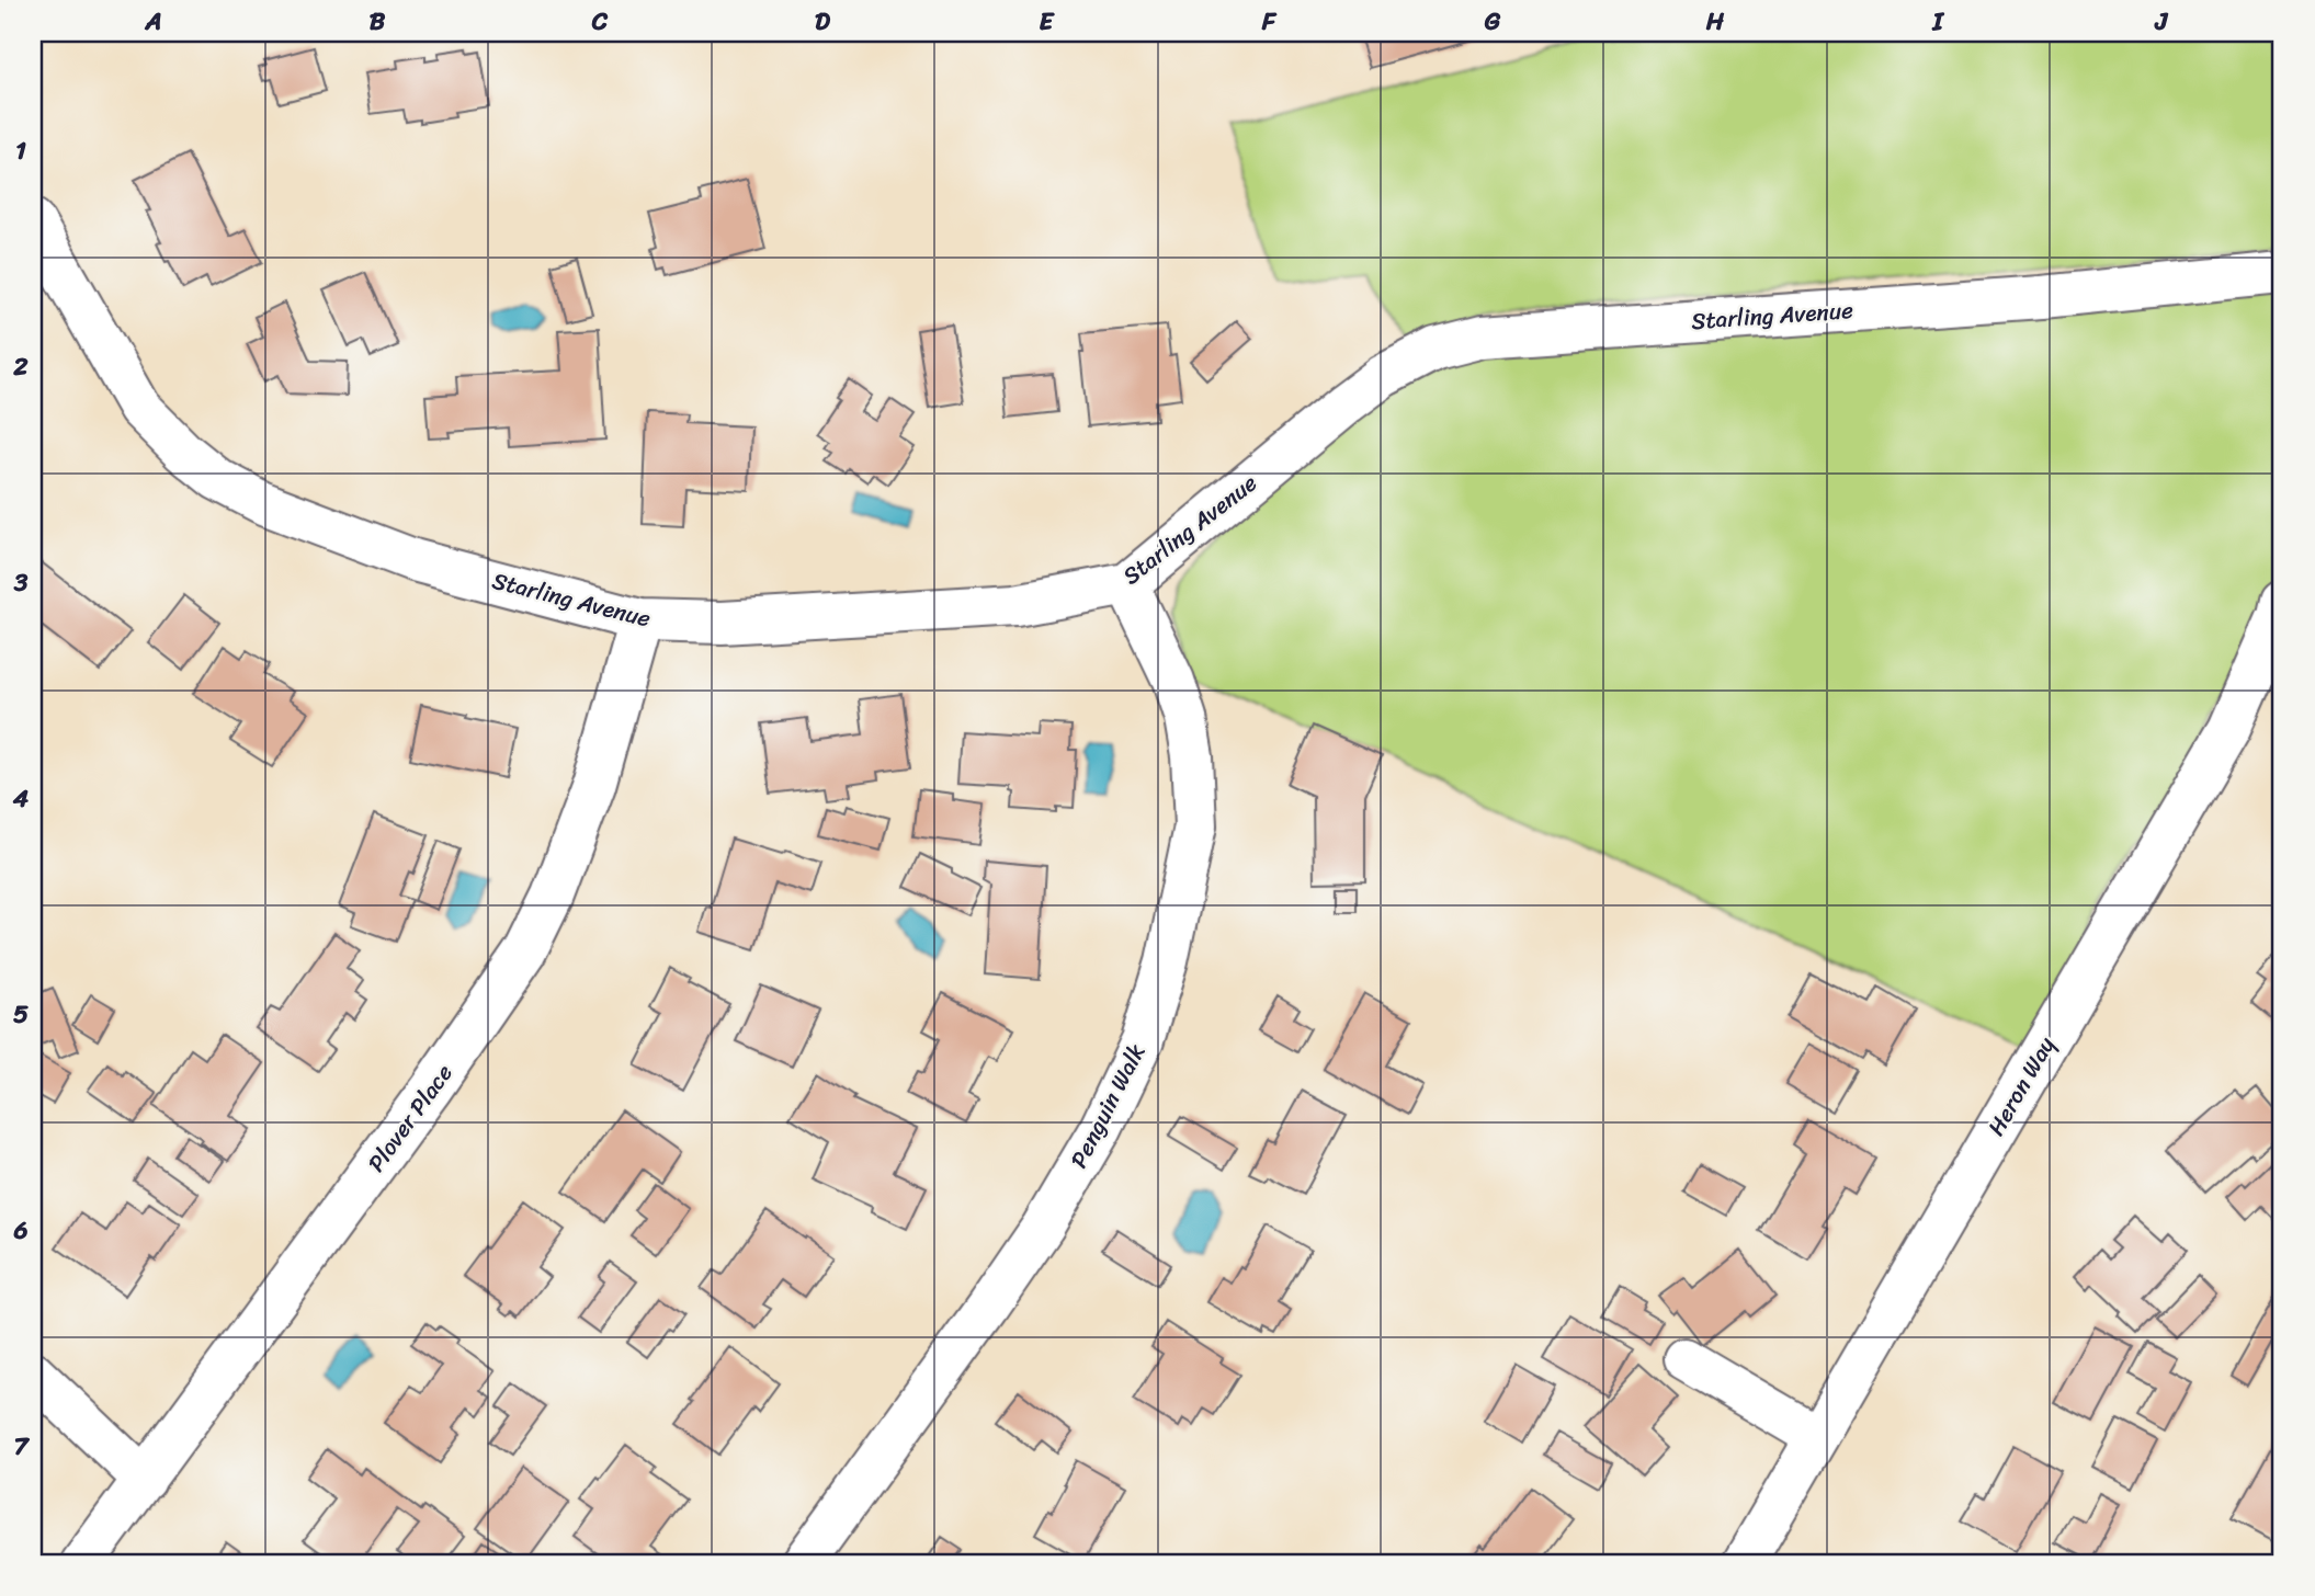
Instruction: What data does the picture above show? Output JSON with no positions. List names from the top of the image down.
{
  "streets": {
    "street": [
      "Starling Avenue",
      "Heron Way",
      "Penguin Walk",
      "Plover Place"
    ]
  },
  "crossings": [
    ["Starling Avenue", "Penguin Walk"],
    ["Starling Avenue", "Plover Place"]
  ],
  "grid": {
    "columns": [
      "A",
      "B",
      "C",
      "D",
      "E",
      "F",
      "G",
      "H",
      "I",
      "J"
    ],
    "rows": [
      "1",
      "2",
      "3",
      "4",
      "5",
      "6",
      "7"
    ]
  }
}
